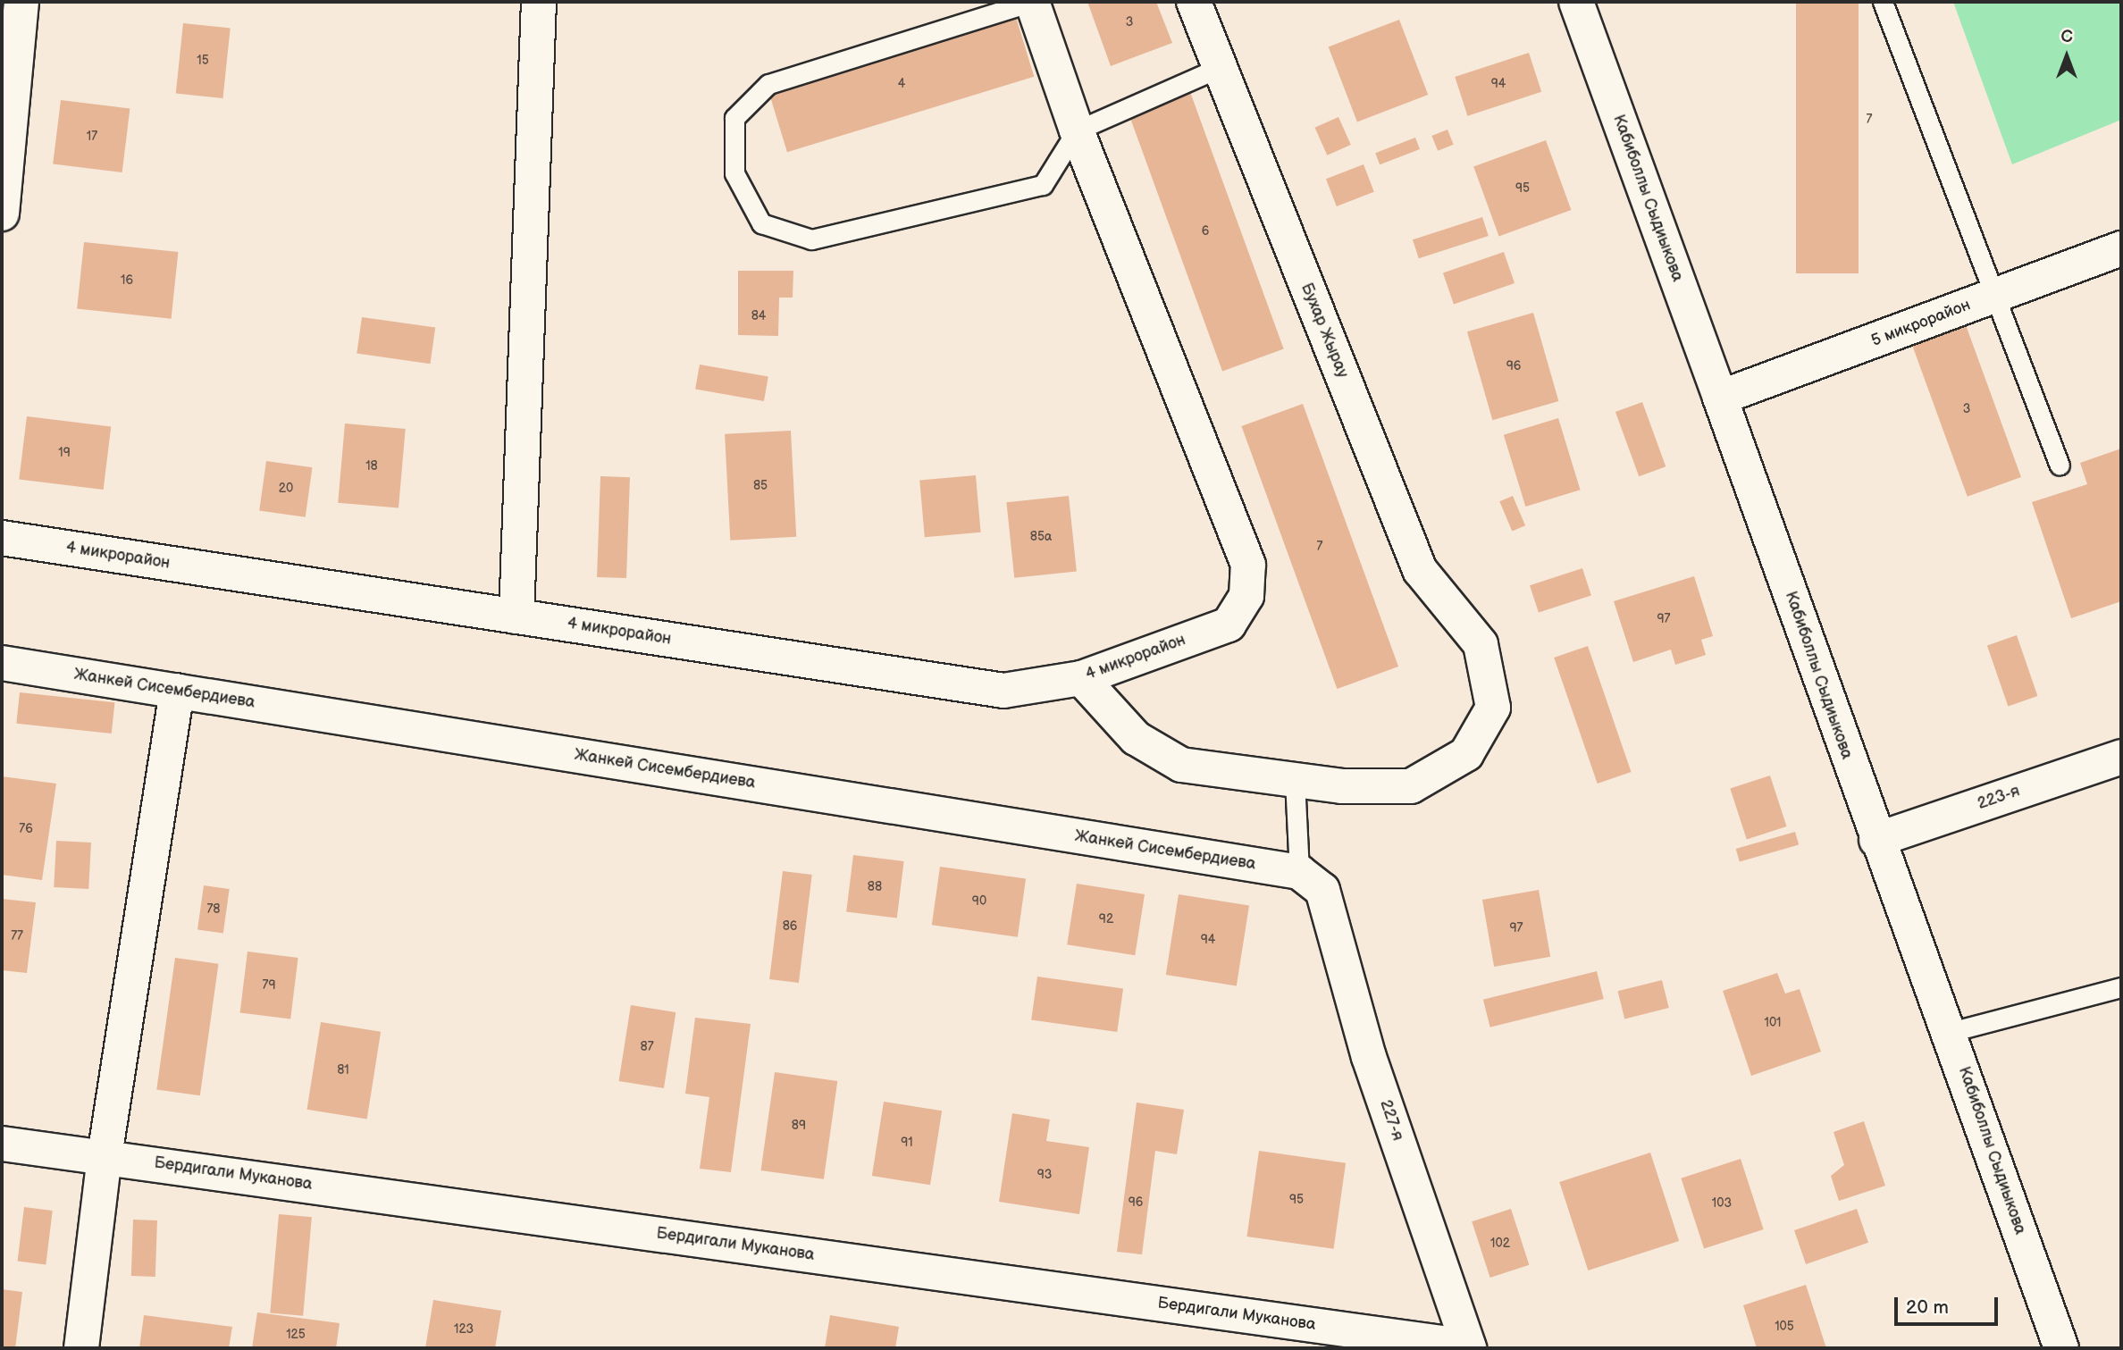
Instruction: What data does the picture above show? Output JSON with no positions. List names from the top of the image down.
{
  "streets": {
    "street": [
      "Кабиболлы Сыдиыкова",
      "5 микрорайон",
      "Бухар Жырау",
      "4 микрорайон",
      "Жанкей Сисембердиева",
      "223-я",
      "227-я",
      "Бердигали Муканова"
    ]
  },
  "crossings": [
    ["Кабиболлы Сыдиыкова", "5 микрорайон"],
    ["Кабиболлы Сыдиыкова", "223-я"],
    ["Жанкей Сисембердиева", "227-я"],
    ["227-я", "Бердигали Муканова"]
  ],
  "house_numbers": [
    "3",
    "15",
    "4",
    "94",
    "7",
    "17",
    "95",
    "6",
    "16",
    "84",
    "96",
    "3",
    "19",
    "18",
    "85",
    "20",
    "85а",
    "7",
    "97",
    "76",
    "88",
    "90",
    "78",
    "92",
    "86",
    "97",
    "77",
    "94",
    "79",
    "101",
    "87",
    "81",
    "89",
    "91",
    "93",
    "95",
    "96",
    "103",
    "102",
    "105",
    "123",
    "125"
  ],
  "scale_bar": "20 m",
  "north": "top"
}
